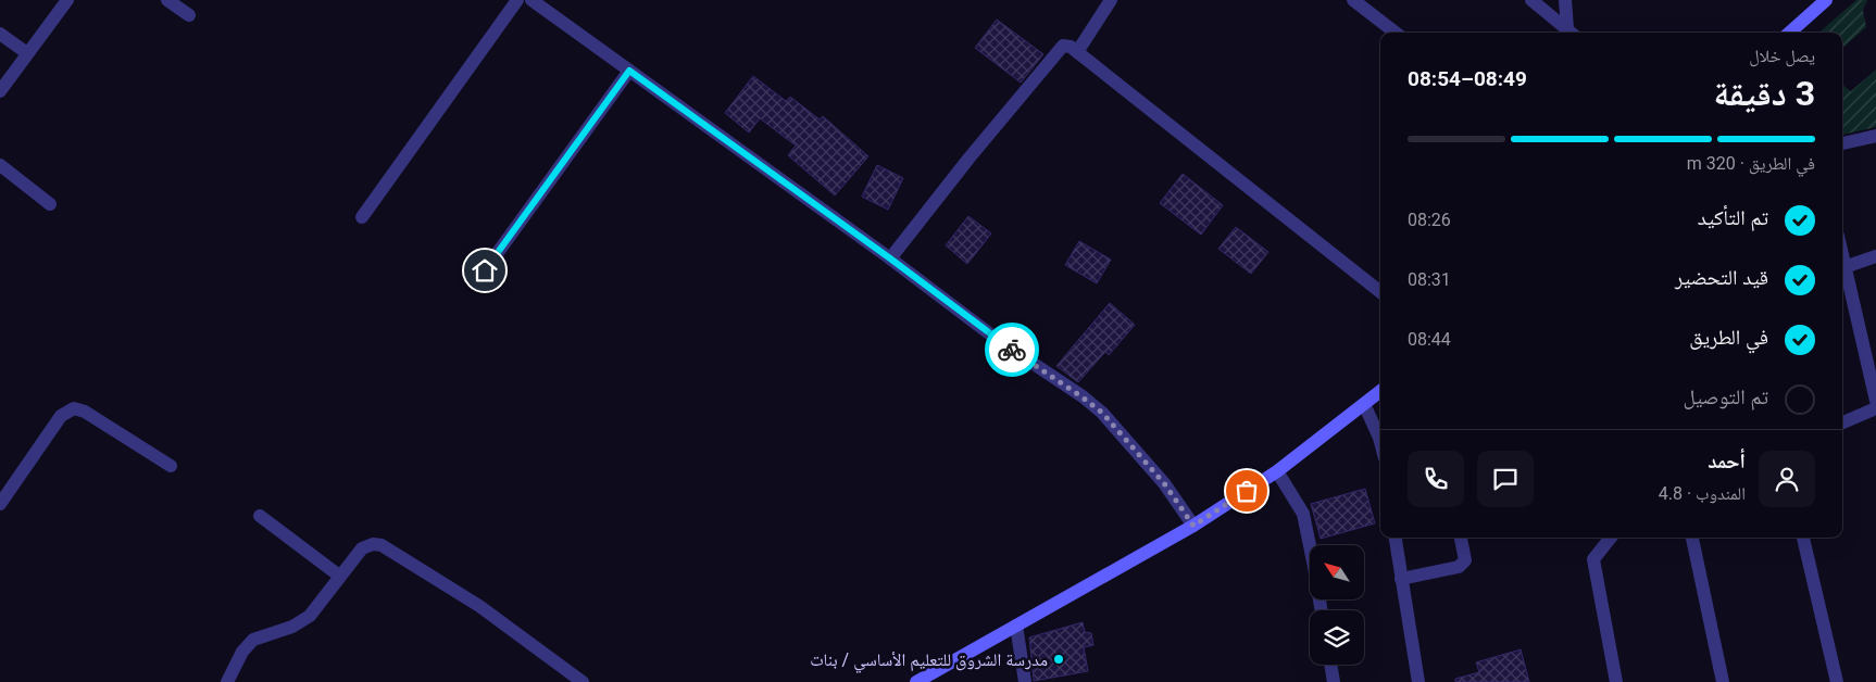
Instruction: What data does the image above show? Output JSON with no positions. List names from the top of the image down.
{
  "places": ["مدرسة الشروق للتعليم الأساسي / بنات"],
  "north": "top left",
  "page": {
    "heading": ["3 دقيقة", "يصل خلال", "08:49–08:54"],
    "panel": ["أحمد", "المندوب · 4.8"],
    "bar": "في الطريق · 320 m",
    "list": [
      ["تم التأكيد", "08:26"],
      ["قيد التحضير", "08:31"],
      ["في الطريق", "08:44"],
      "تم التوصيل"
    ]
  }
}
